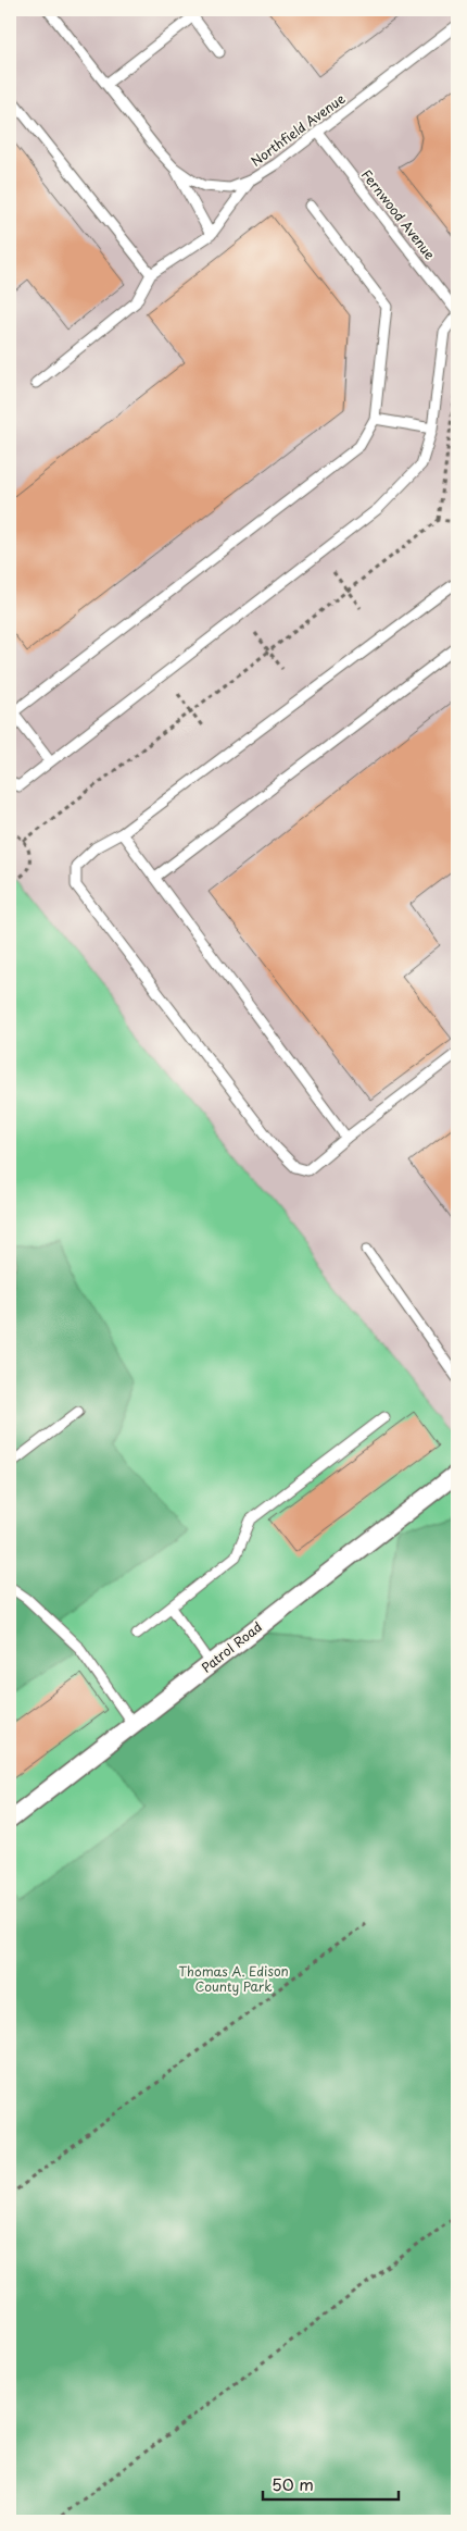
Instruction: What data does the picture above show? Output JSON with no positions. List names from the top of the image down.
{
  "streets": {
    "street": ["Patrol Road"],
    "lane": ["Northfield Avenue", "Fernwood Avenue"]
  },
  "crossings": [
    ["Northfield Avenue", "Fernwood Avenue"]
  ],
  "parks": ["Thomas A. Edison County Park"],
  "scale_bar": "50 m"
}
